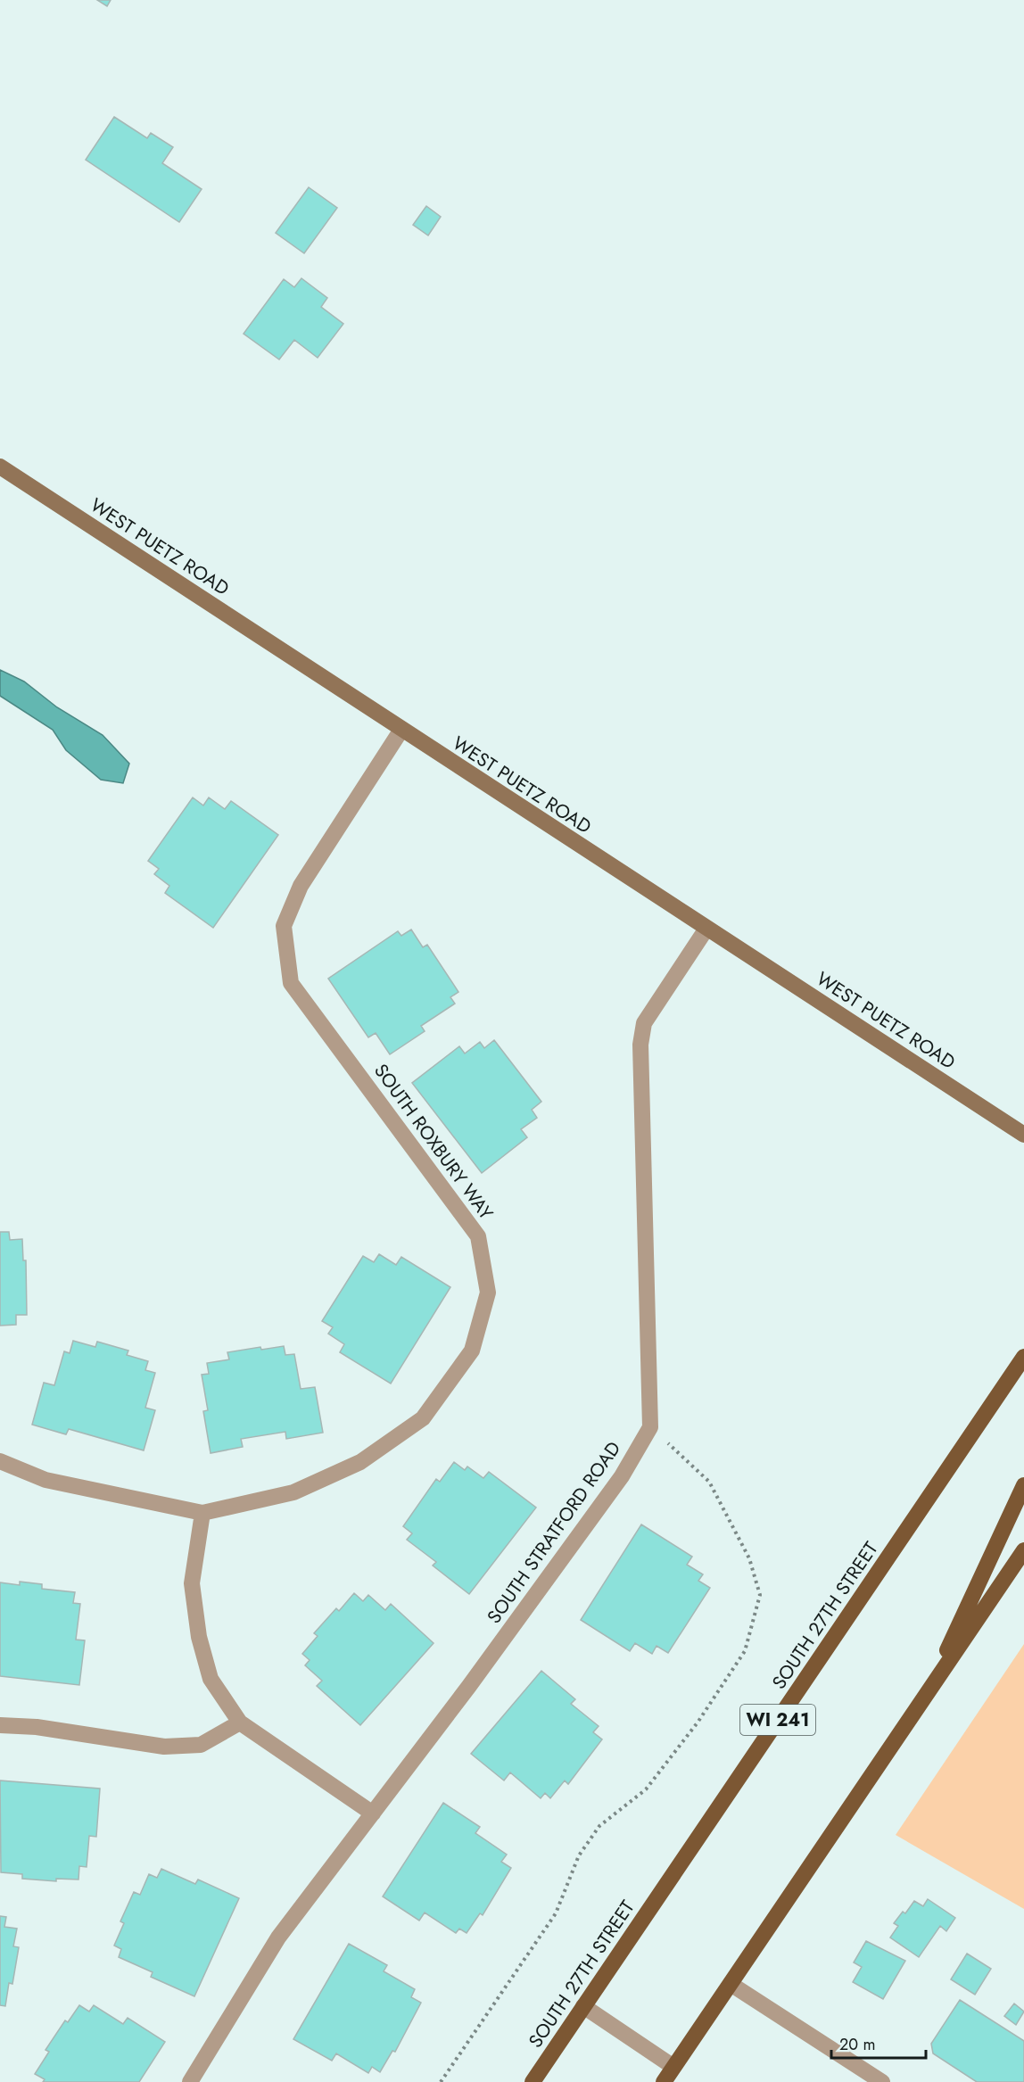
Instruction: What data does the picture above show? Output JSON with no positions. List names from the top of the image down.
{
  "streets": {
    "main road": ["SOUTH 27TH STREET", "WI 241"],
    "street": ["WEST PUETZ ROAD", "SOUTH ROXBURY WAY", "SOUTH STRATFORD ROAD"]
  },
  "crossings": [
    ["WEST PUETZ ROAD", "SOUTH ROXBURY WAY"]
  ],
  "scale_bar": "20 m"
}
